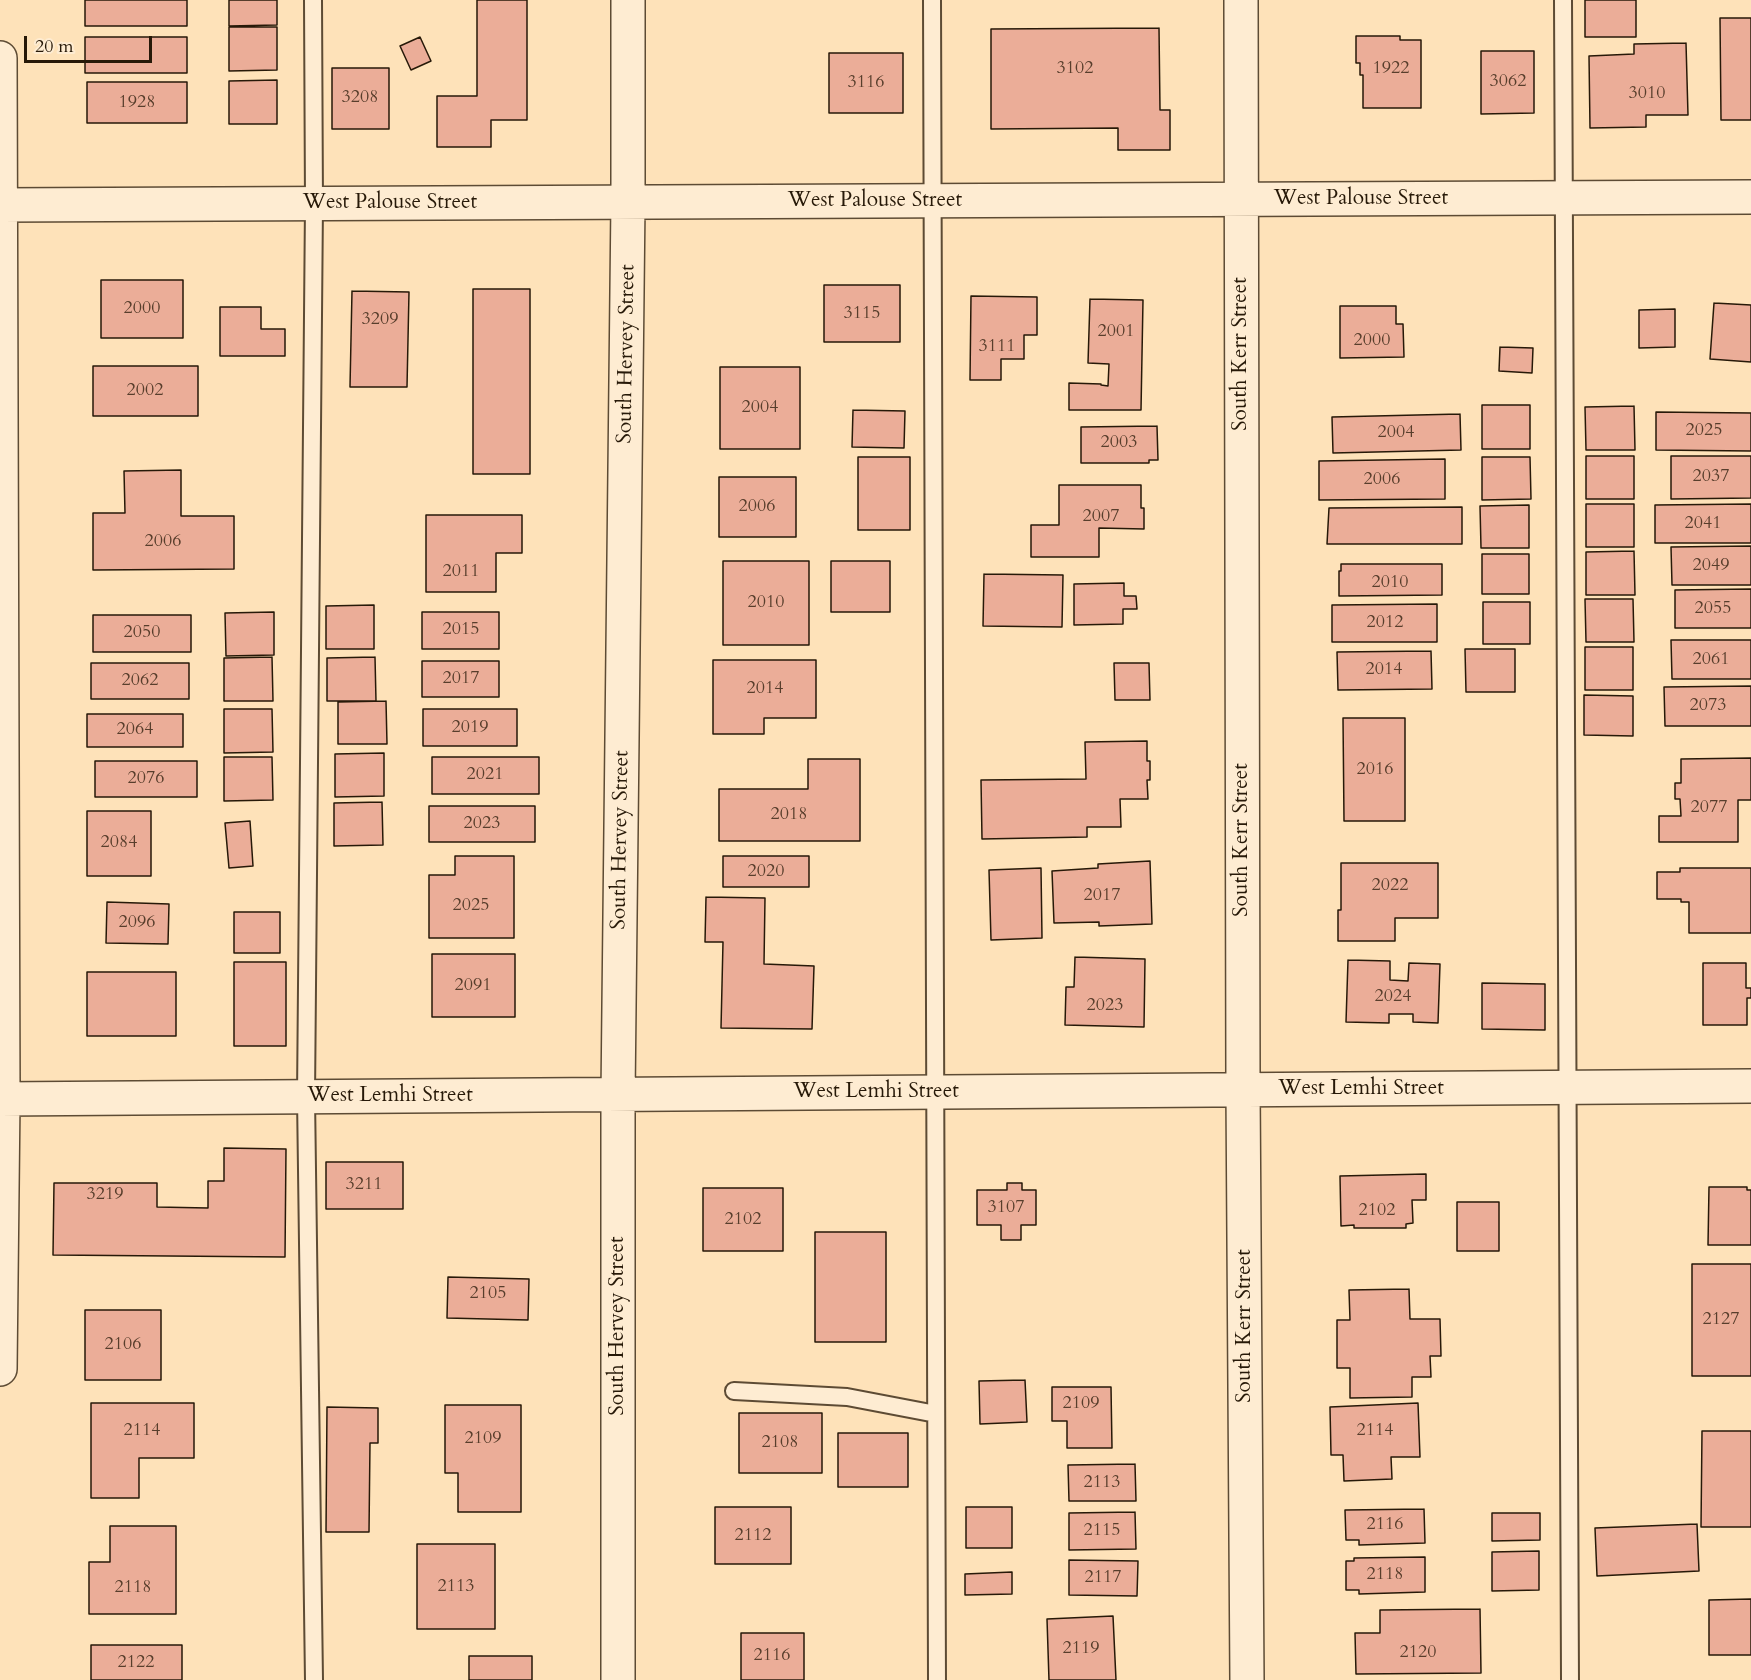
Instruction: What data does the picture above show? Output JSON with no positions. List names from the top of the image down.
{
  "streets": {
    "street": [
      "West Palouse Street",
      "South Hervey Street",
      "South Kerr Street",
      "West Lemhi Street"
    ]
  },
  "crossings": [
    ["West Palouse Street", "South Hervey Street"],
    ["West Palouse Street", "South Kerr Street"],
    ["South Hervey Street", "West Lemhi Street"],
    ["South Kerr Street", "West Lemhi Street"]
  ],
  "house_numbers": [
    "3102",
    "1922",
    "3062",
    "3116",
    "3010",
    "3208",
    "1928",
    "2000",
    "3115",
    "3209",
    "2001",
    "2000",
    "3111",
    "2002",
    "2004",
    "2025",
    "2004",
    "2003",
    "2037",
    "2006",
    "2006",
    "2007",
    "2041",
    "2006",
    "2049",
    "2011",
    "2010",
    "2010",
    "2055",
    "2012",
    "2015",
    "2050",
    "2061",
    "2014",
    "2017",
    "2062",
    "2014",
    "2073",
    "2019",
    "2064",
    "2016",
    "2021",
    "2076",
    "2077",
    "2018",
    "2023",
    "2084",
    "2020",
    "2022",
    "2017",
    "2025",
    "2096",
    "2091",
    "2024",
    "2023",
    "3211",
    "3219",
    "3107",
    "2102",
    "2102",
    "2105",
    "2127",
    "2106",
    "2109",
    "2114",
    "2114",
    "2109",
    "2108",
    "2113",
    "2116",
    "2115",
    "2112",
    "2118",
    "2117",
    "2113",
    "2118",
    "2119",
    "2120",
    "2116",
    "2122"
  ],
  "scale_bar": "20 m"
}
